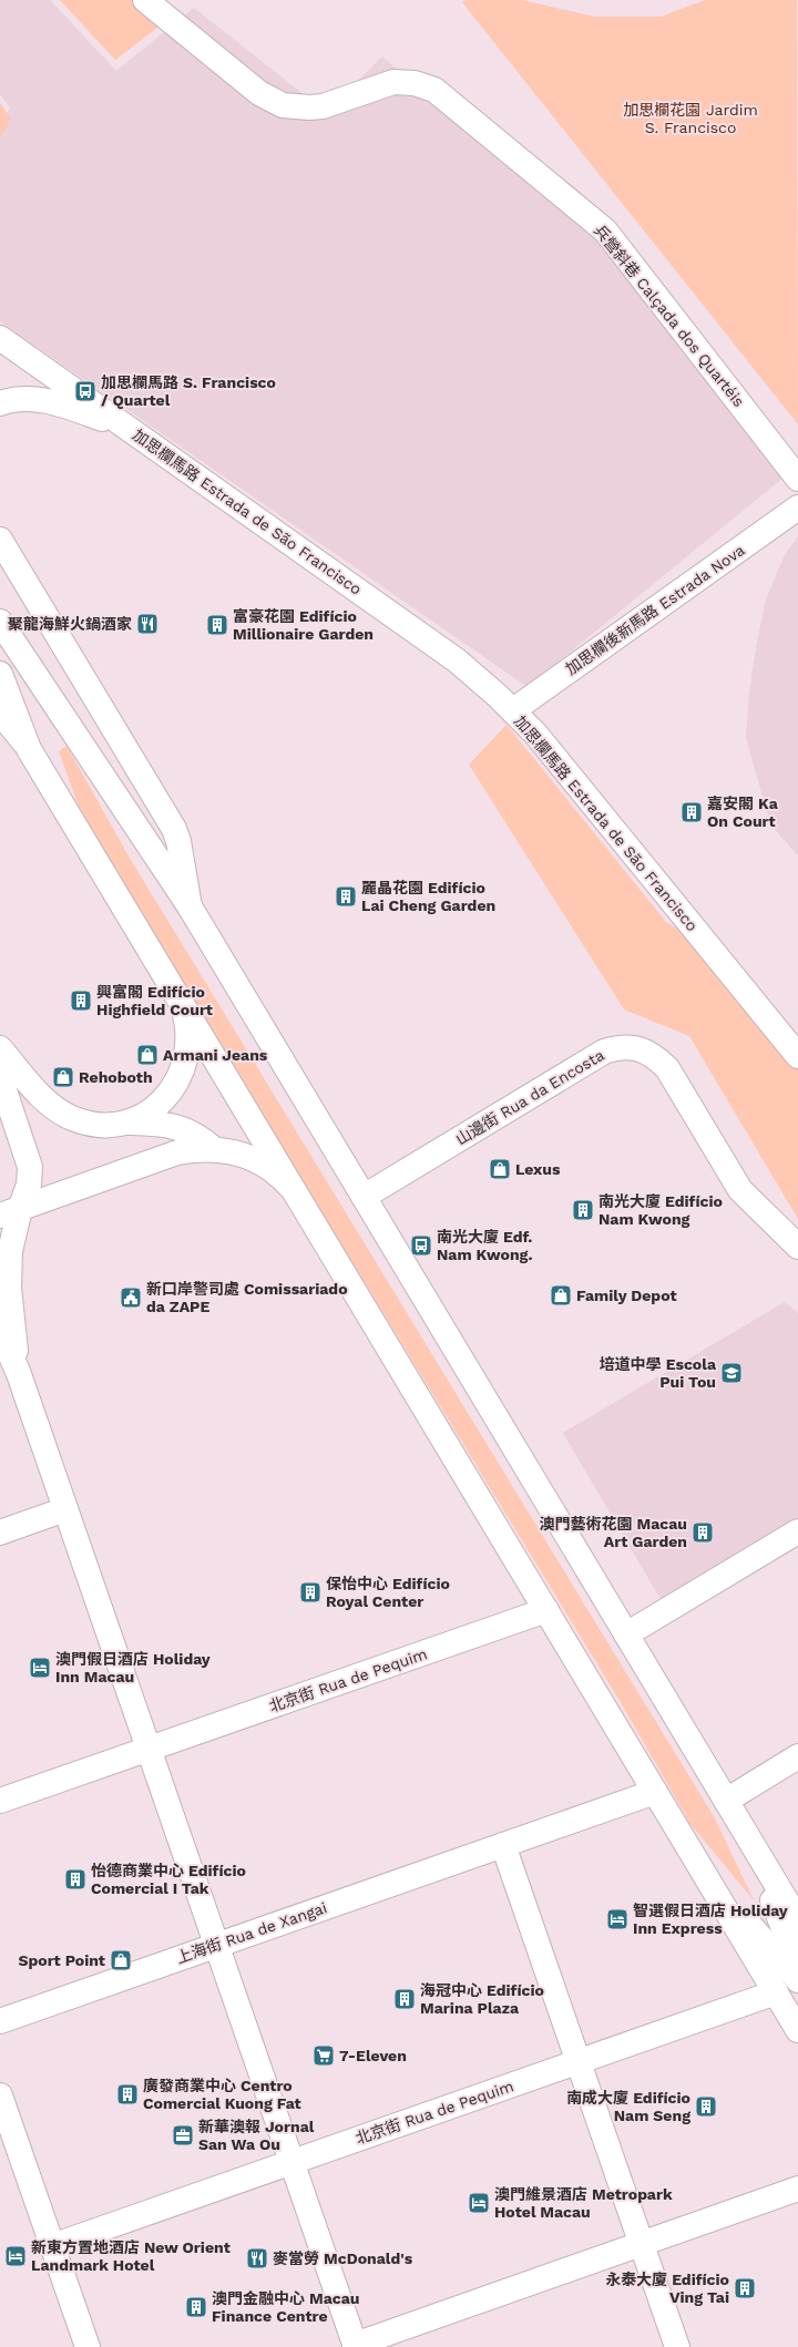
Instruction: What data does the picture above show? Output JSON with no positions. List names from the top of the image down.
{
  "streets": {
    "street": [
      "兵營斜巷 Calçada dos Quartéis",
      "加思欄馬路 Estrada de São Francisco",
      "加思欄後新馬路 Estrada Nova",
      "山邊街 Rua da Encosta",
      "北京街 Rua de Pequim",
      "上海街 Rua de Xangai"
    ]
  },
  "crossings": [
    ["加思欄馬路 Estrada de São Francisco", "加思欄後新馬路 Estrada Nova"]
  ],
  "parks": ["加思欄花園 Jardim S. Francisco"],
  "places": {
    "bus stop": ["加思欄馬路 S. Francisco / Quartel", "南光大廈 Edf. Nam Kwong."],
    "restaurant": ["聚龍海鮮火鍋酒家", "麥當勞 McDonald's"],
    "building": [
      "富豪花園 Edifício Millionaire Garden",
      "嘉安閣 Ka On Court",
      "麗晶花園 Edifício Lai Cheng Garden",
      "興富閣 Edifício Highfield Court",
      "南光大廈 Edifício Nam Kwong",
      "澳門藝術花園 Macau Art Garden",
      "保怡中心 Edifício Royal Center",
      "怡德商業中心 Edifício Comercial I Tak",
      "海冠中心 Edifício Marina Plaza",
      "廣發商業中心 Centro Comercial Kuong Fat",
      "南成大廈 Edifício Nam Seng",
      "永泰大廈 Edifício Ving Tai",
      "澳門金融中心 Macau Finance Centre"
    ],
    "shop": [
      "Armani Jeans",
      "Rehoboth",
      "Lexus",
      "Family Depot",
      "Sport Point"
    ],
    "public building": ["新口岸警司處 Comissariado da ZAPE"],
    "school or university": ["培道中學 Escola Pui Tou"],
    "hotel": [
      "澳門假日酒店 Holiday Inn Macau",
      "智選假日酒店 Holiday Inn Express",
      "澳門維景酒店 Metropark Hotel Macau",
      "新東方置地酒店 New Orient Landmark Hotel"
    ],
    "supermarket": ["7-Eleven"],
    "office": ["新華澳報 Jornal San Wa Ou"]
  }
}
